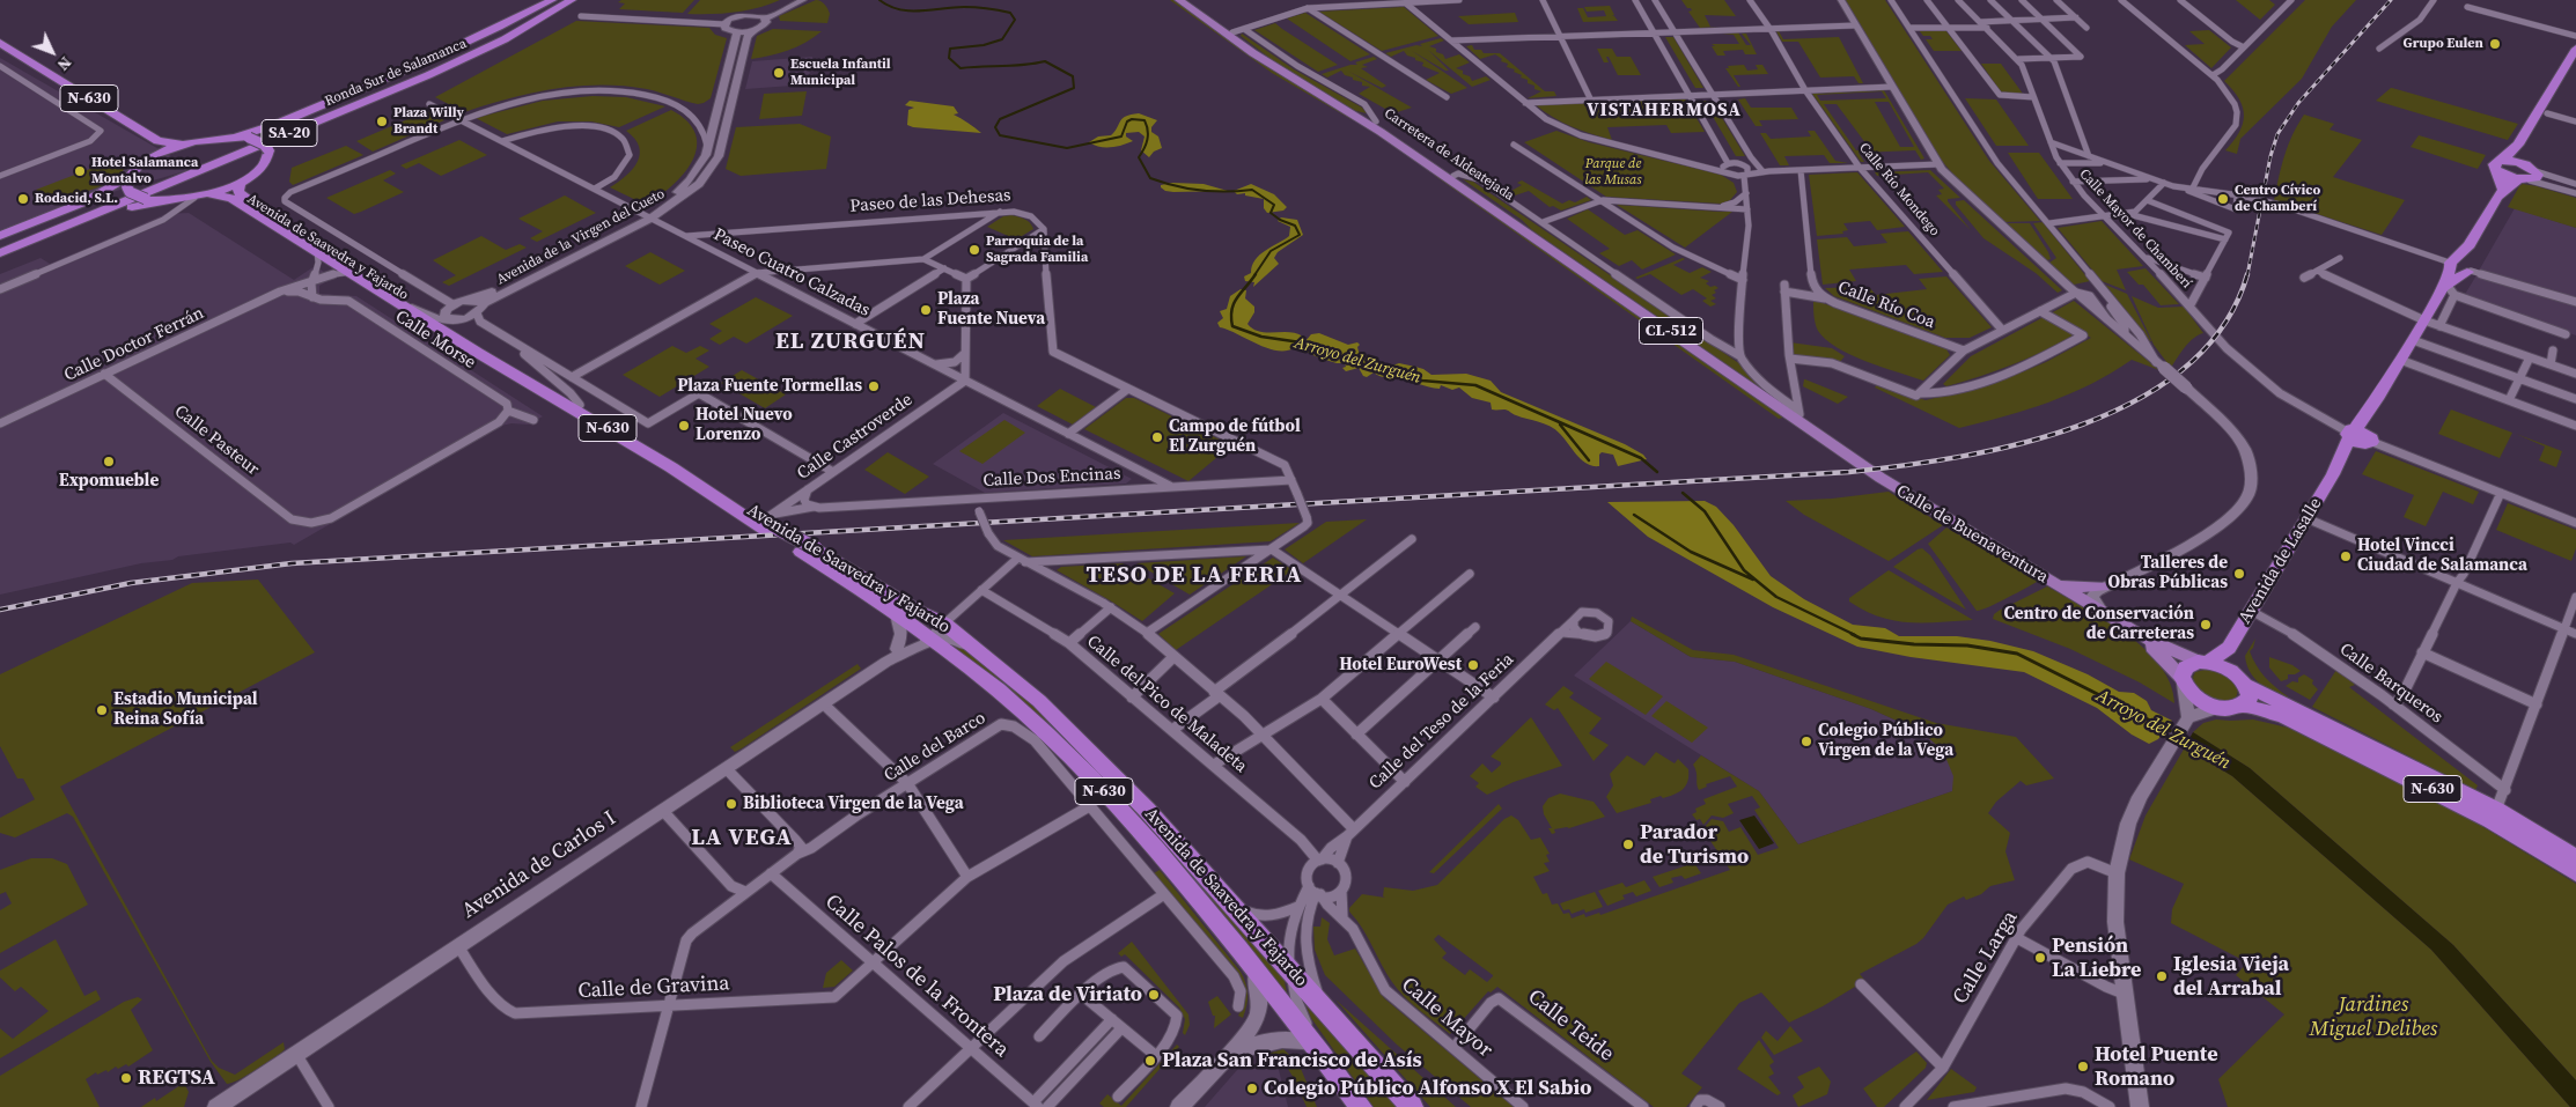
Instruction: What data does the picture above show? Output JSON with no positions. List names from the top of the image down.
{
  "streets": {
    "highway": [
      "Ronda Sur de Salamanca",
      "N-630",
      "SA-20",
      "Avenida de Saavedra y Fajardo",
      "Avenida de Lasalle"
    ],
    "main road": [
      "Carretera de Aldeatejada",
      "Avenida de la Virgen del Cueto",
      "CL-512",
      "Calle de Buenaventura",
      "Avenida de Carlos I"
    ],
    "street": [
      "Calle Río Mondego",
      "Paseo de las Dehesas",
      "Calle Mayor de Chamberí",
      "Paseo Cuatro Calzadas",
      "Calle Río Coa",
      "Calle Morse",
      "Calle Doctor Ferrán",
      "Calle Castroverde",
      "Calle Pasteur",
      "Calle Dos Encinas",
      "Calle Barqueros",
      "Calle del Pico de Maladeta",
      "Calle del Teso de la Feria",
      "Calle del Barco",
      "Calle Larga",
      "Calle Palos de la Frontera",
      "Calle de Gravina",
      "Calle Mayor",
      "Calle Teide"
    ]
  },
  "crossings": [
    ["N-630", "Avenida de Saavedra y Fajardo"],
    ["N-630", "Calle de Buenaventura"],
    ["N-630", "Avenida de Lasalle"],
    ["Carretera de Aldeatejada", "Calle de Buenaventura"],
    ["Paseo de las Dehesas", "Paseo Cuatro Calzadas"],
    ["Calle Mayor de Chamberí", "Avenida de Lasalle"],
    ["Avenida de la Virgen del Cueto", "Avenida de Saavedra y Fajardo"],
    ["Avenida de la Virgen del Cueto", "Paseo Cuatro Calzadas"],
    ["Avenida de Saavedra y Fajardo", "Paseo Cuatro Calzadas"],
    ["Avenida de Saavedra y Fajardo", "Calle Doctor Ferrán"],
    ["Avenida de Saavedra y Fajardo", "Calle Castroverde"],
    ["Avenida de Saavedra y Fajardo", "Calle Dos Encinas"],
    ["Avenida de Saavedra y Fajardo", "Avenida de Carlos I"],
    ["Paseo Cuatro Calzadas", "Calle Castroverde"],
    ["Paseo Cuatro Calzadas", "Calle Dos Encinas"],
    ["Calle Morse", "Calle Doctor Ferrán"],
    ["Calle Morse", "Calle Pasteur"],
    ["Calle Doctor Ferrán", "Calle Pasteur"],
    ["Calle Castroverde", "Calle Dos Encinas"],
    ["Calle de Buenaventura", "Avenida de Lasalle"],
    ["Avenida de Lasalle", "Calle Barqueros"],
    ["Calle del Pico de Maladeta", "Calle del Teso de la Feria"],
    ["Calle del Pico de Maladeta", "Calle Mayor"],
    ["Calle del Teso de la Feria", "Calle Mayor"],
    ["Calle del Barco", "Calle Palos de la Frontera"],
    ["Calle del Barco", "Calle de Gravina"],
    ["Avenida de Carlos I", "Calle de Gravina"],
    ["Calle Palos de la Frontera", "Calle de Gravina"],
    ["Calle Mayor", "Calle Teide"]
  ],
  "districts": [
    "VISTAHERMOSA",
    "EL ZURGUÉN",
    "TESO DE LA FERIA",
    "LA VEGA"
  ],
  "water": ["Arroyo del Zurguén"],
  "parks": ["Parque de las Musas", "Jardines Miguel Delibes"],
  "places": [
    "Grupo Eulen",
    "Escuela Infantil Municipal",
    "Plaza Willy Brandt",
    "Hotel Salamanca Montalvo",
    "Rodacid, S.L.",
    "Centro Cívico de Chamberí",
    "Parroquia de la Sagrada Familia",
    "Plaza Fuente Nueva",
    "Plaza Fuente Tormellas",
    "Hotel Nuevo Lorenzo",
    "Campo de fútbol El Zurguén",
    "Expomueble",
    "Hotel Vincci Ciudad de Salamanca",
    "Talleres de Obras Públicas",
    "Centro de Conservación de Carreteras",
    "Hotel EuroWest",
    "Estadio Municipal Reina Sofía",
    "Colegio Público Virgen de la Vega",
    "Biblioteca Virgen de la Vega",
    "Parador de Turismo",
    "Pensión La Liebre",
    "Iglesia Vieja del Arrabal",
    "Plaza de Viriato",
    "Plaza San Francisco de Asís",
    "Hotel Puente Romano",
    "REGTSA",
    "Colegio Público Alfonso X El Sabio"
  ],
  "north": "bottom right"
}
